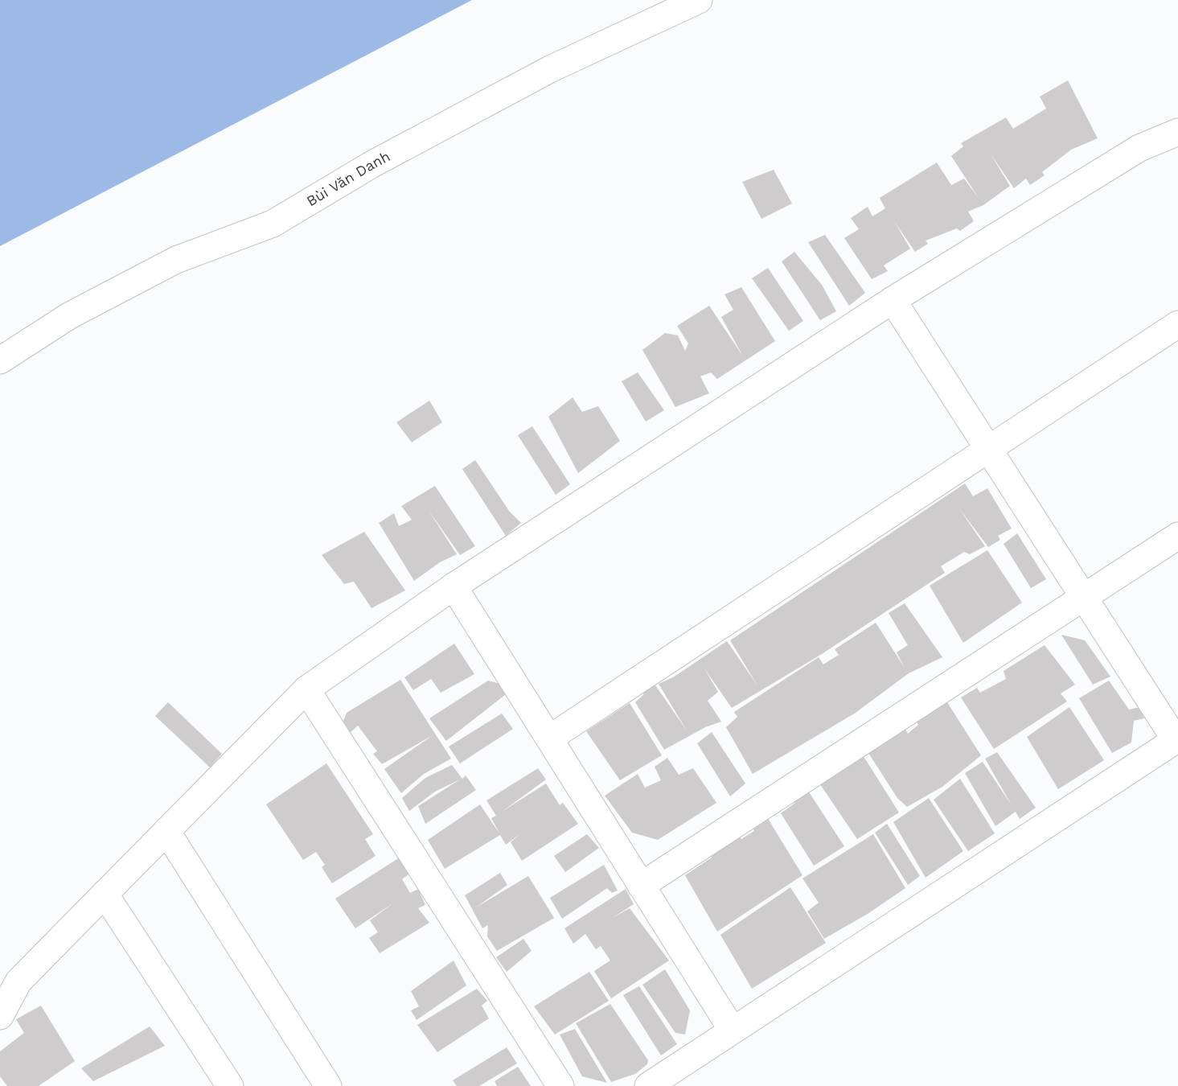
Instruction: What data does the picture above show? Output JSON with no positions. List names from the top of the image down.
{
  "streets": {
    "street": ["Bùi Văn Danh"]
  }
}
